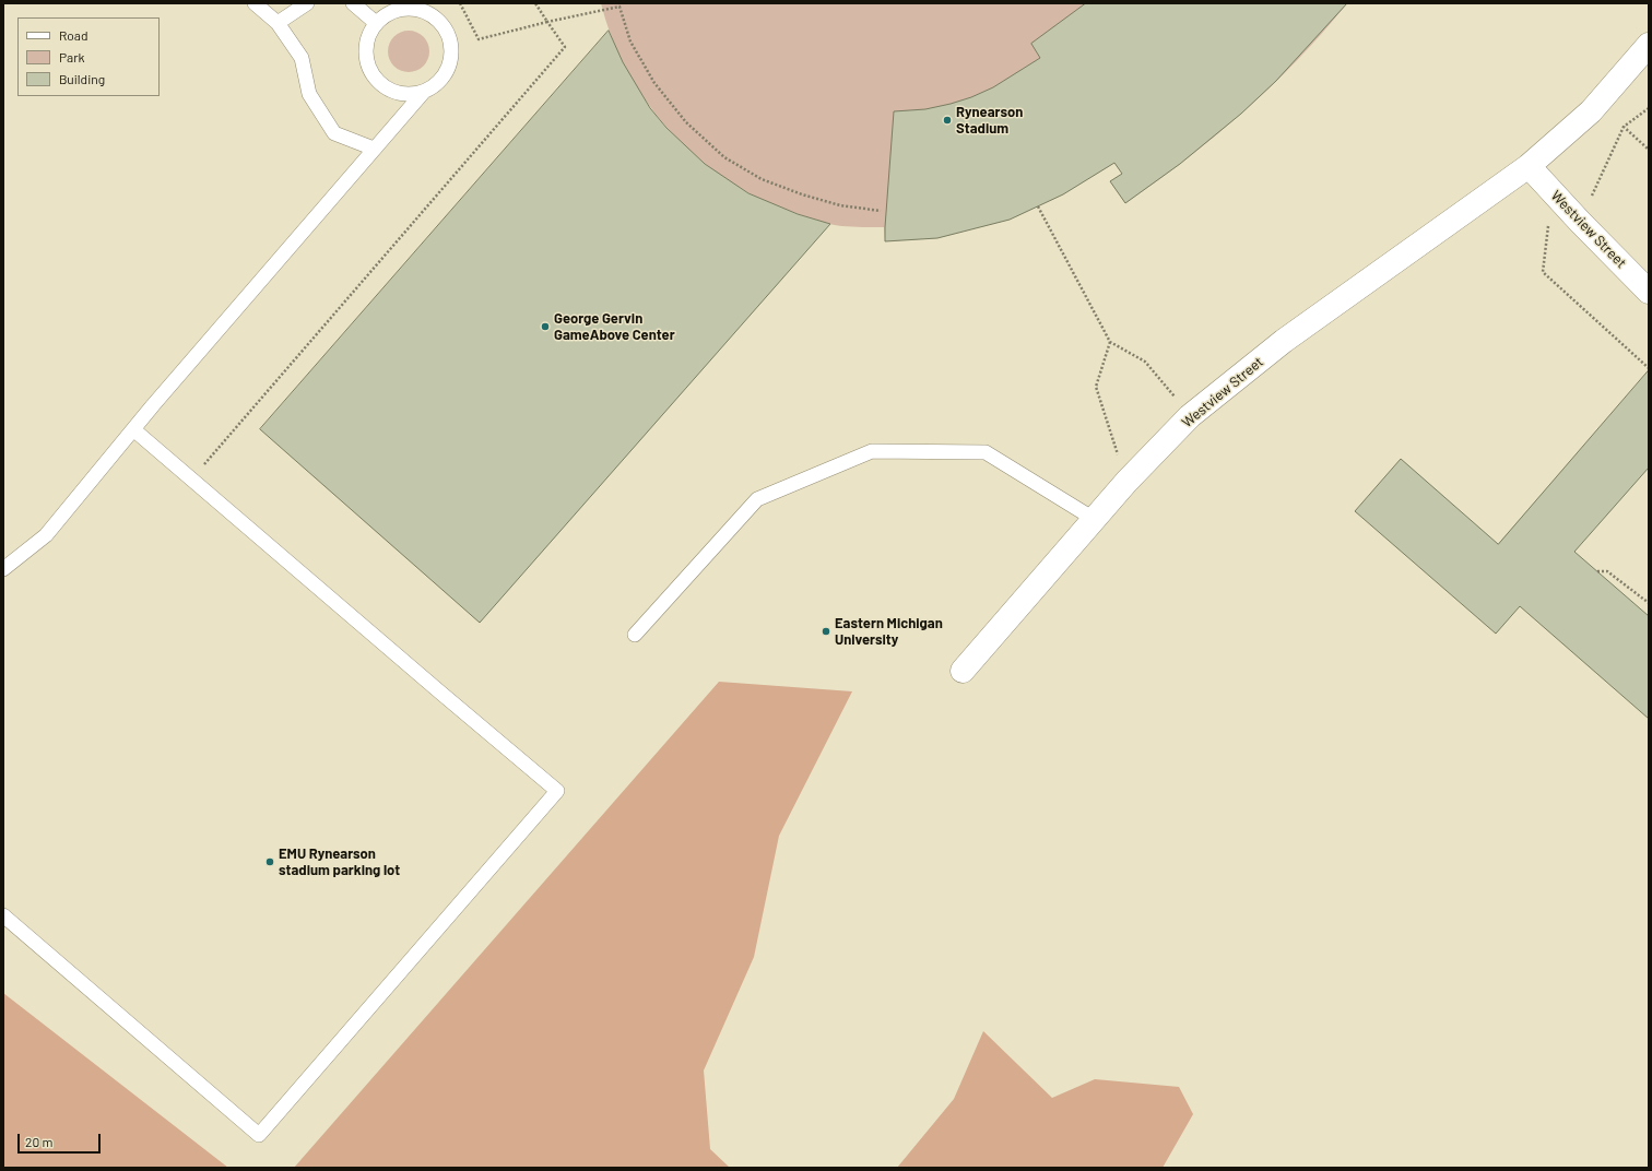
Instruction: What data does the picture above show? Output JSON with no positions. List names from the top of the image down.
{
  "streets": {
    "street": ["Westview Street"]
  },
  "places": [
    "Rynearson Stadium",
    "George Gervin GameAbove Center",
    "Eastern Michigan University",
    "EMU Rynearson stadium parking lot"
  ],
  "legend": ["Road", "Park", "Building"],
  "scale_bar": "20 m"
}
